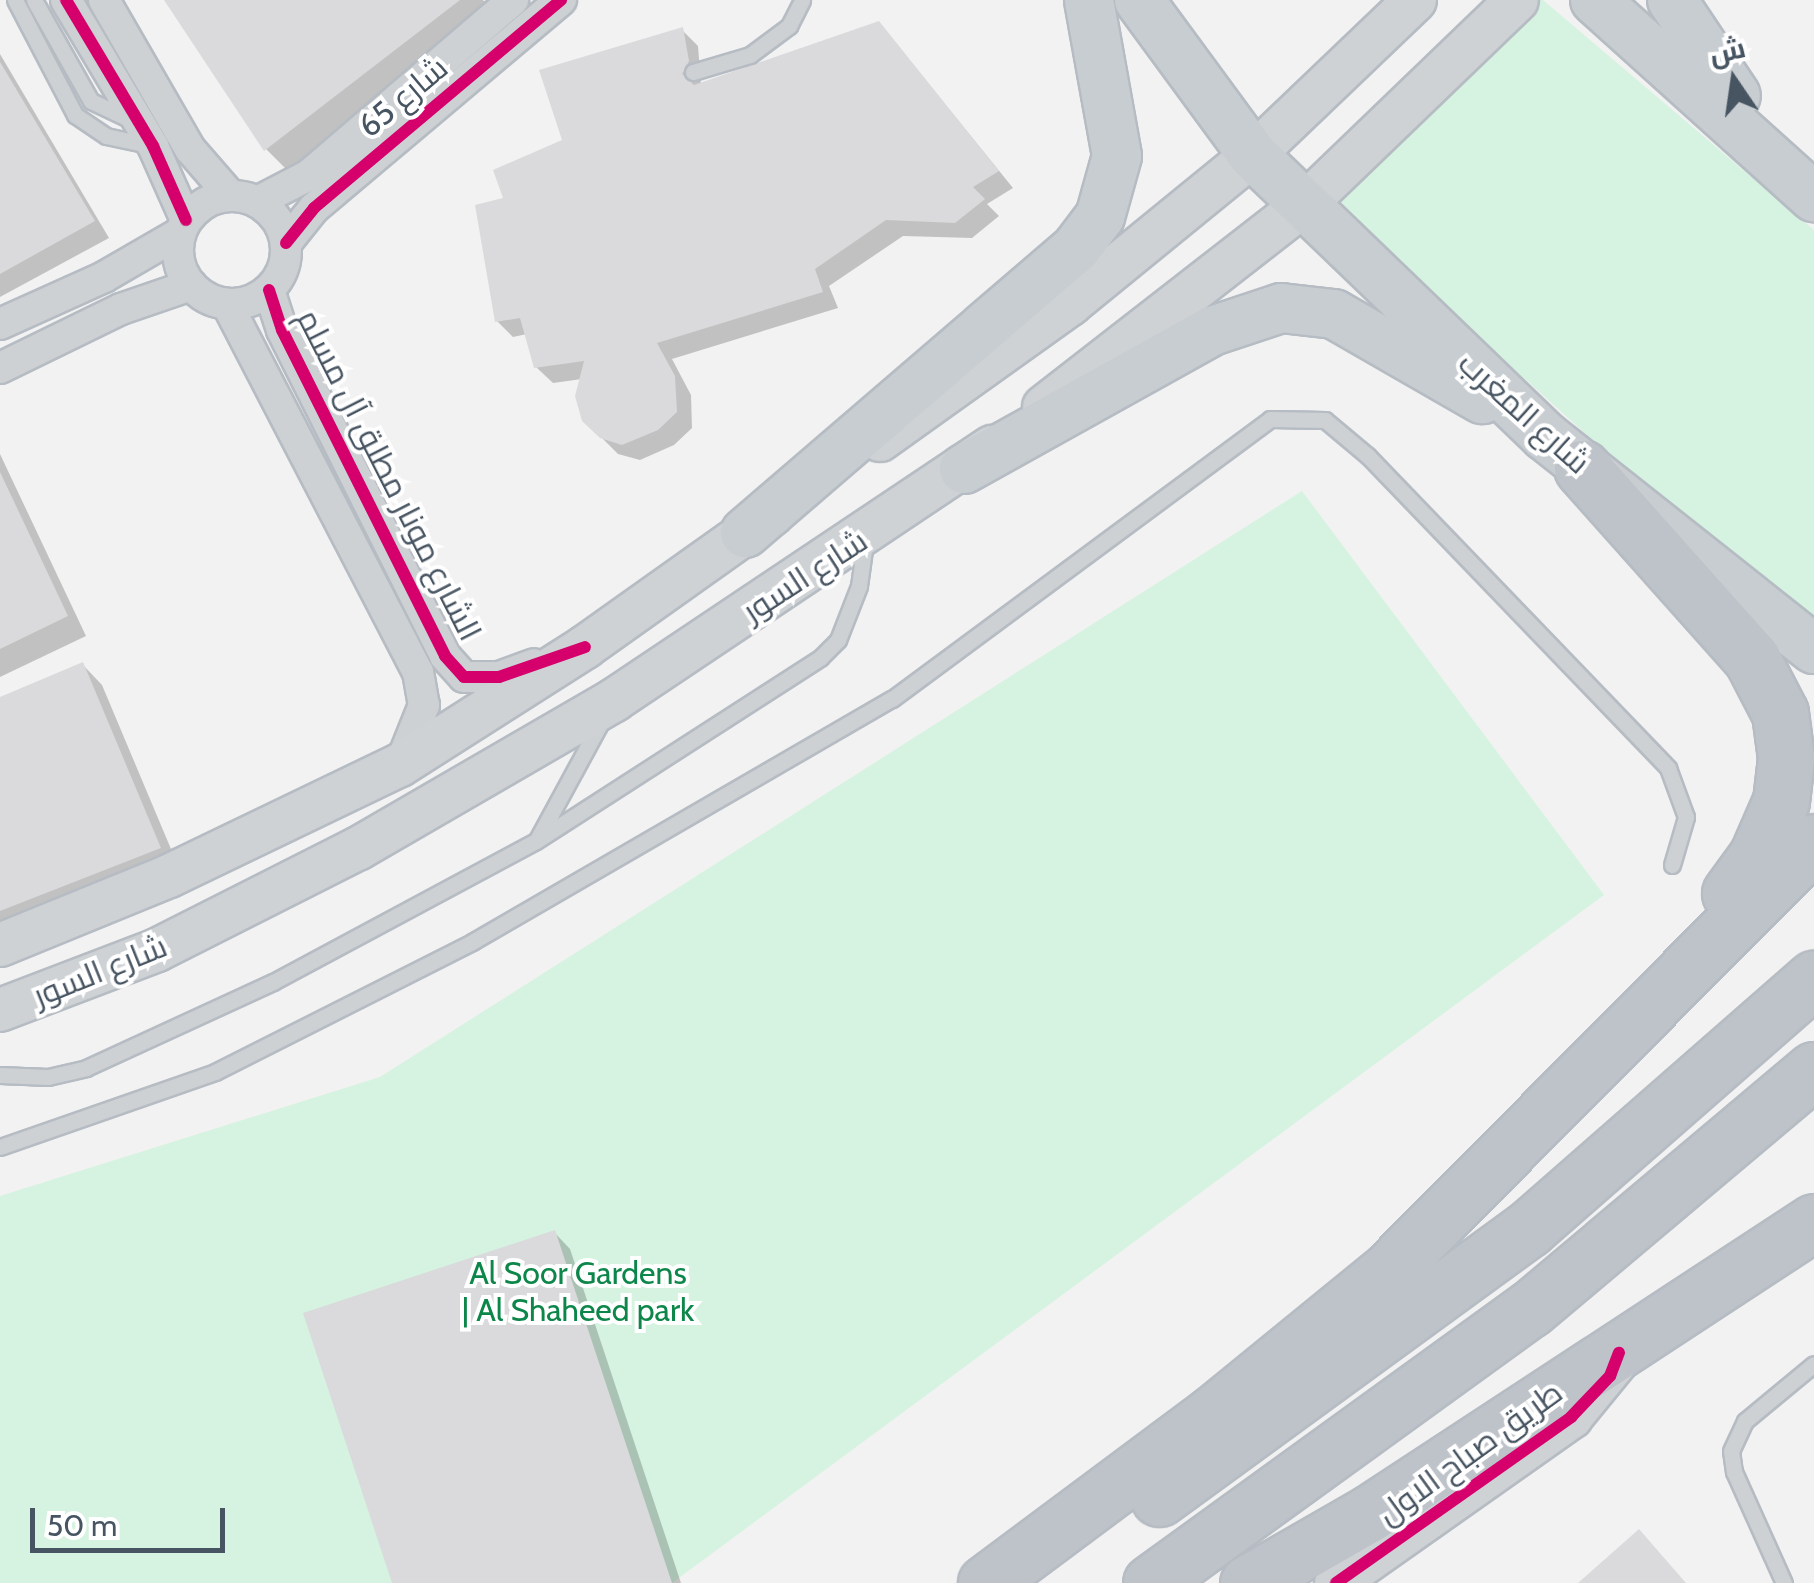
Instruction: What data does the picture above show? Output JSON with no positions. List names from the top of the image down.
{
  "streets": {
    "main road": ["شارع المغرب", "شارع السور", "طريق صباح الاول"],
    "street": ["شارع 65", "الشارع مونار مطلق آل مسلم"]
  },
  "crossings": [
    ["شارع 65", "الشارع مونار مطلق آل مسلم"],
    ["شارع المغرب", "شارع السور"],
    ["الشارع مونار مطلق آل مسلم", "شارع السور"]
  ],
  "parks": ["Al Soor Gardens | Al Shaheed park"],
  "scale_bar": "50 m",
  "north": "top"
}
